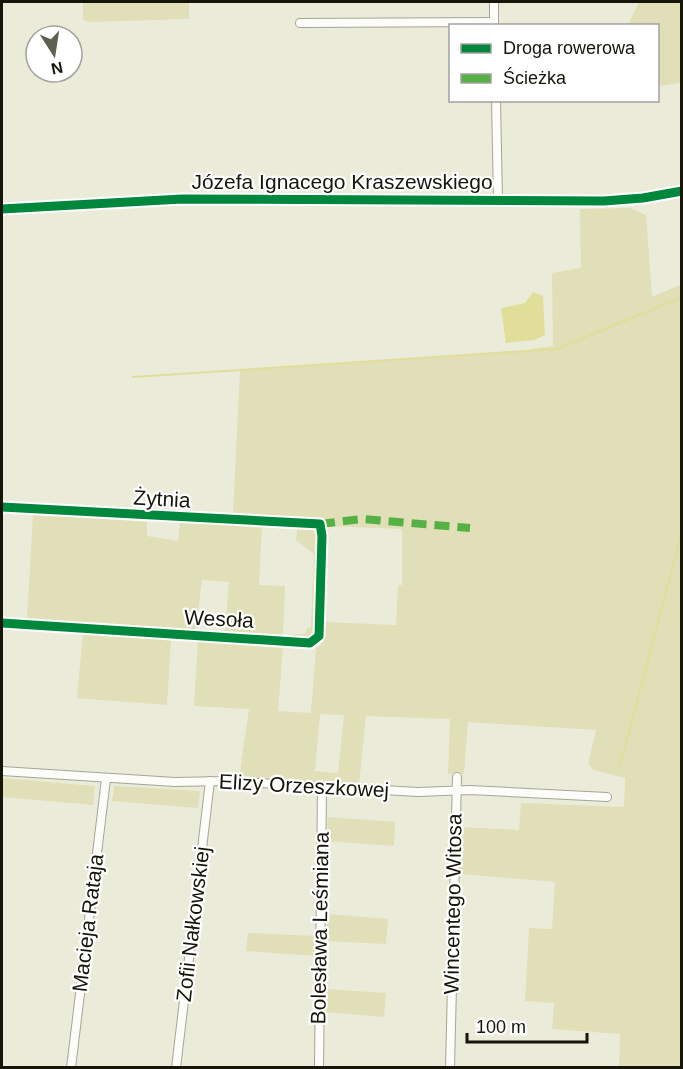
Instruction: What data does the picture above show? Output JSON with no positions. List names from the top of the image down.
{
  "streets": {
    "street": [
      "Józefa Ignacego Kraszewskiego",
      "Żytnia",
      "Wesoła",
      "Elizy Orzeszkowej",
      "Wincentego Witosa",
      "Macieja Rataja",
      "Zofii Nałkowskiej",
      "Bolesława Leśmiana"
    ]
  },
  "crossings": [
    ["Żytnia", "Wesoła"],
    ["Elizy Orzeszkowej", "Wincentego Witosa"],
    ["Elizy Orzeszkowej", "Macieja Rataja"],
    ["Elizy Orzeszkowej", "Zofii Nałkowskiej"],
    ["Elizy Orzeszkowej", "Bolesława Leśmiana"]
  ],
  "legend": ["Droga rowerowa", "Ścieżka"],
  "scale_bar": "100 m",
  "north": "bottom"
}
